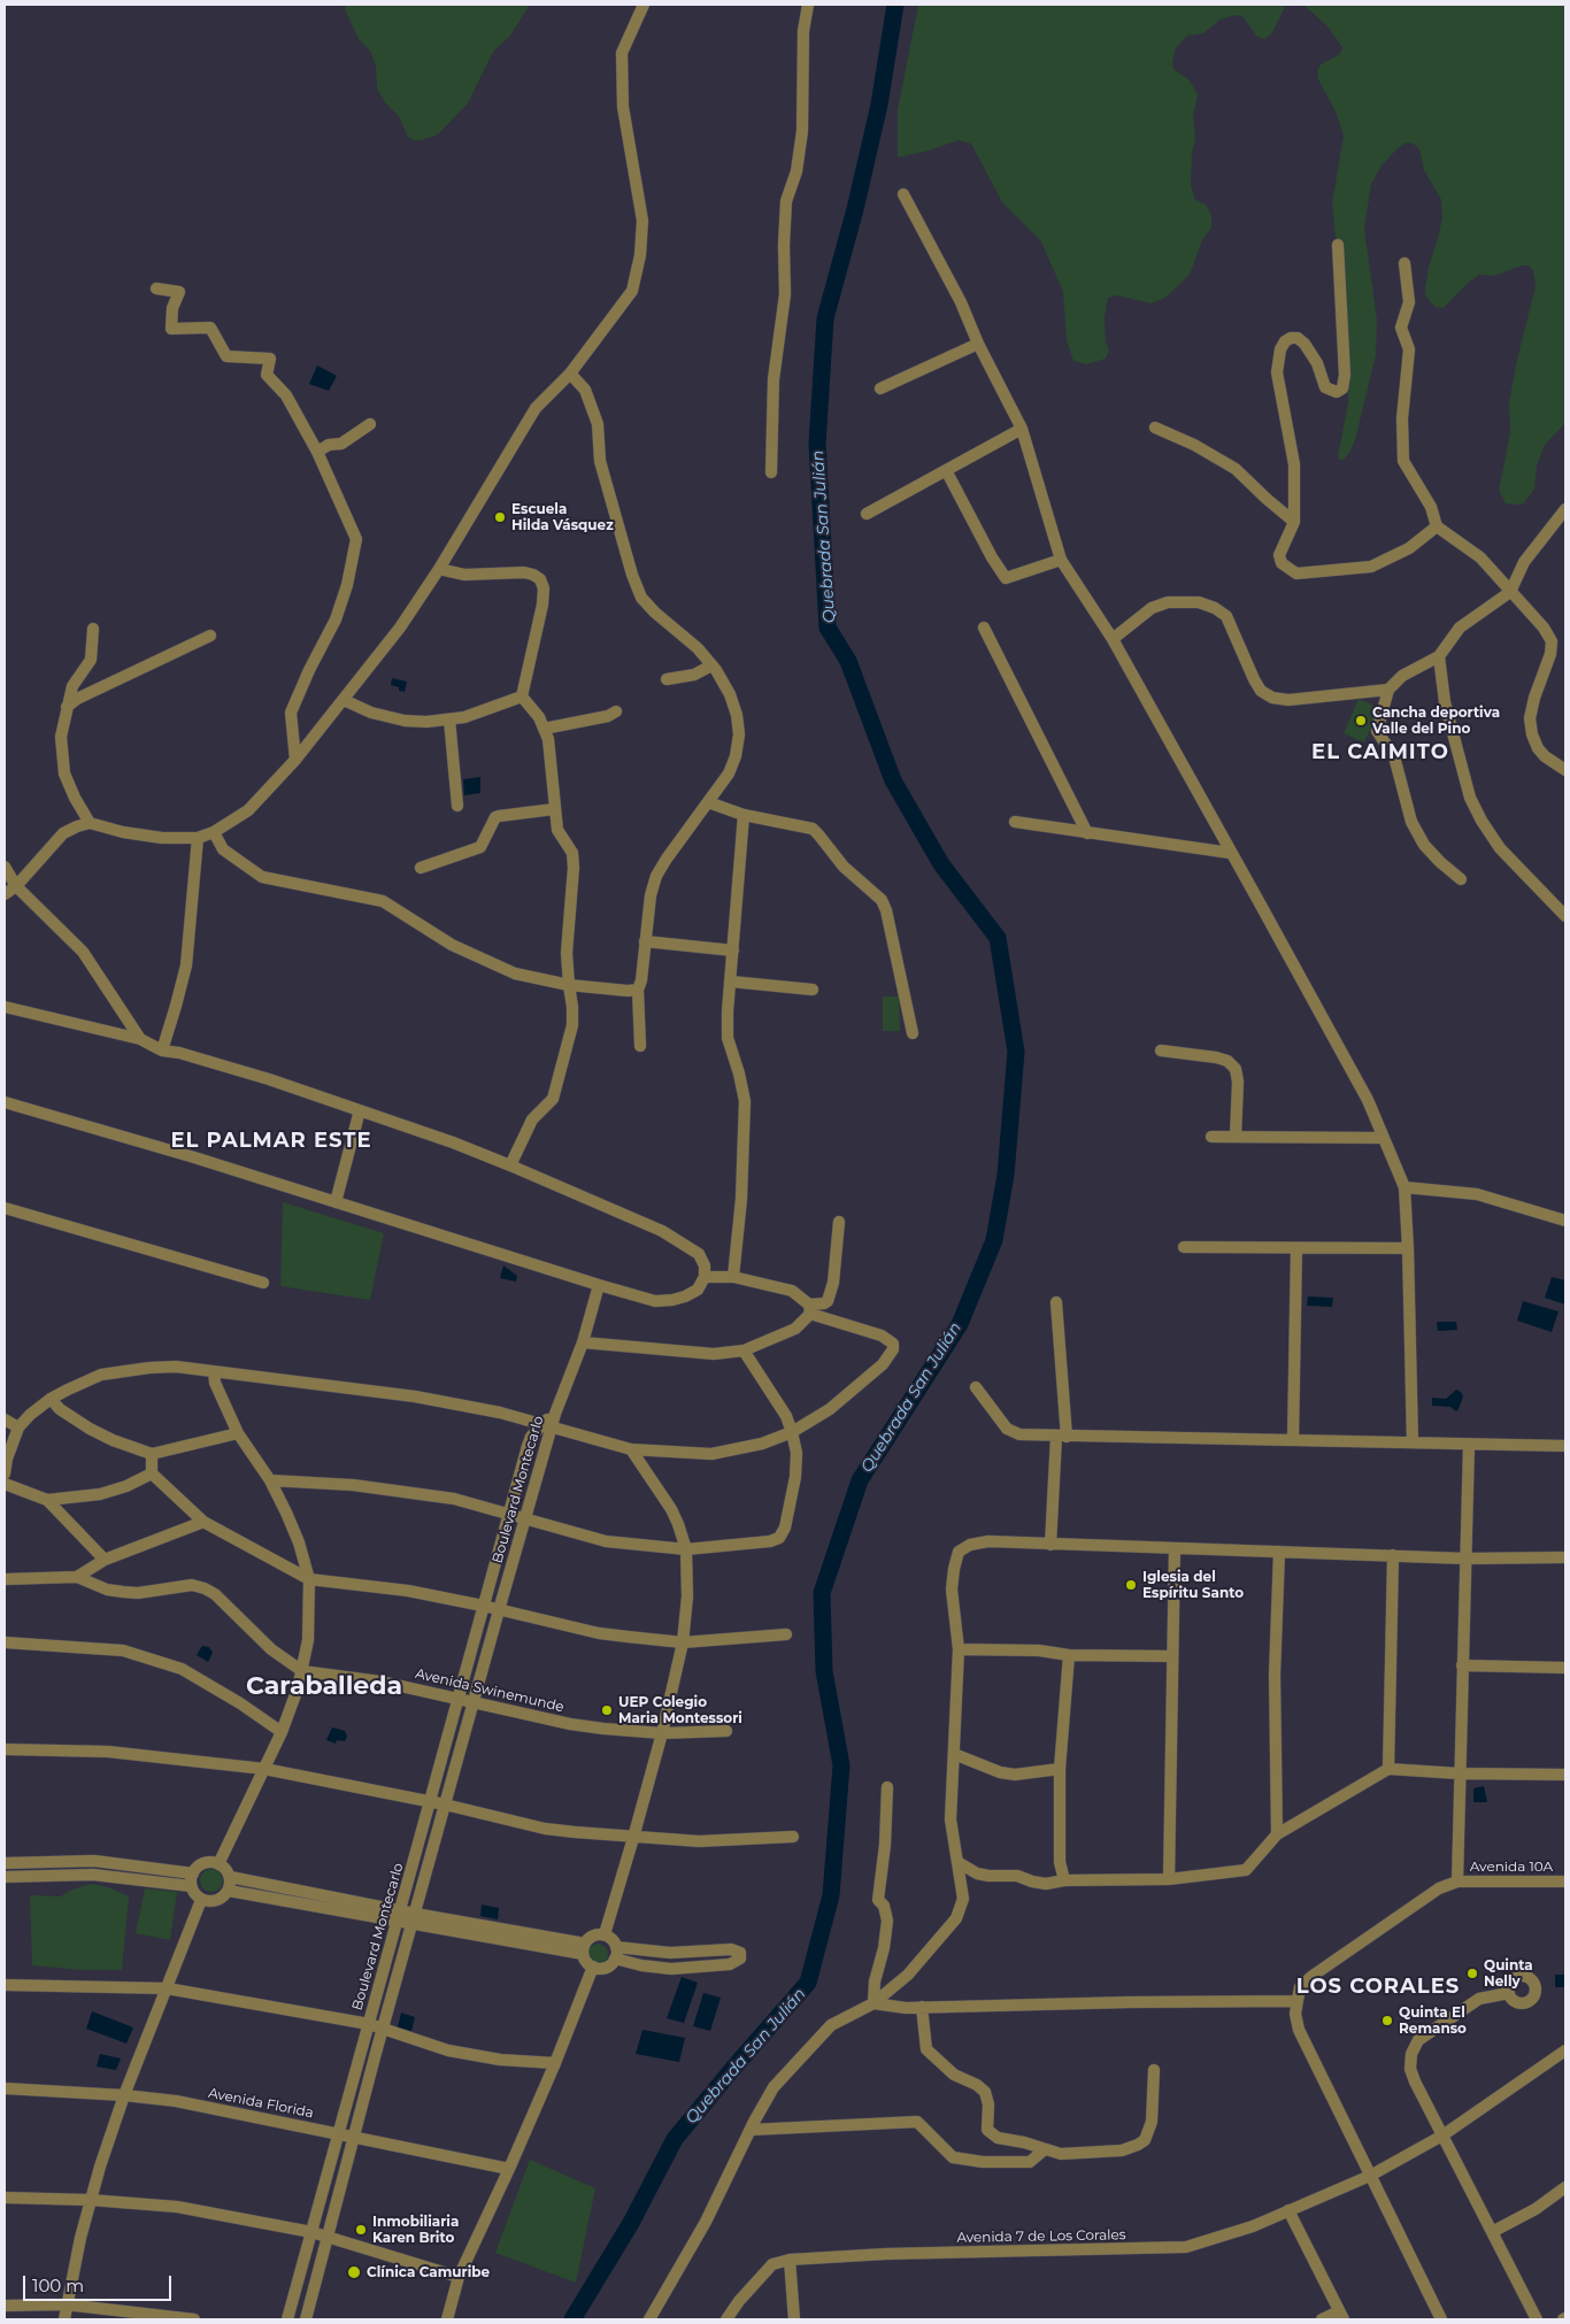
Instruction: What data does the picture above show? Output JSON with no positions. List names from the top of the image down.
{
  "streets": {
    "street": [
      "Boulevard Montecarlo",
      "Avenida Swinemunde",
      "Avenida 10A",
      "Avenida Florida",
      "Avenida 7 de Los Corales"
    ]
  },
  "crossings": [
    ["Boulevard Montecarlo", "Avenida Swinemunde"],
    ["Boulevard Montecarlo", "Avenida Florida"]
  ],
  "districts": [
    "EL CAIMITO",
    "EL PALMAR ESTE",
    "Caraballeda",
    "LOS CORALES"
  ],
  "water": ["Quebrada San Julián"],
  "places": [
    "Escuela Hilda Vásquez",
    "Cancha deportiva Valle del Pino",
    "Iglesia del Espíritu Santo",
    "UEP Colegio Maria Montessori",
    "Quinta Nelly",
    "Quinta El Remanso",
    "Inmobiliaria Karen Brito",
    "Clínica Camuribe"
  ],
  "scale_bar": "100 m"
}
